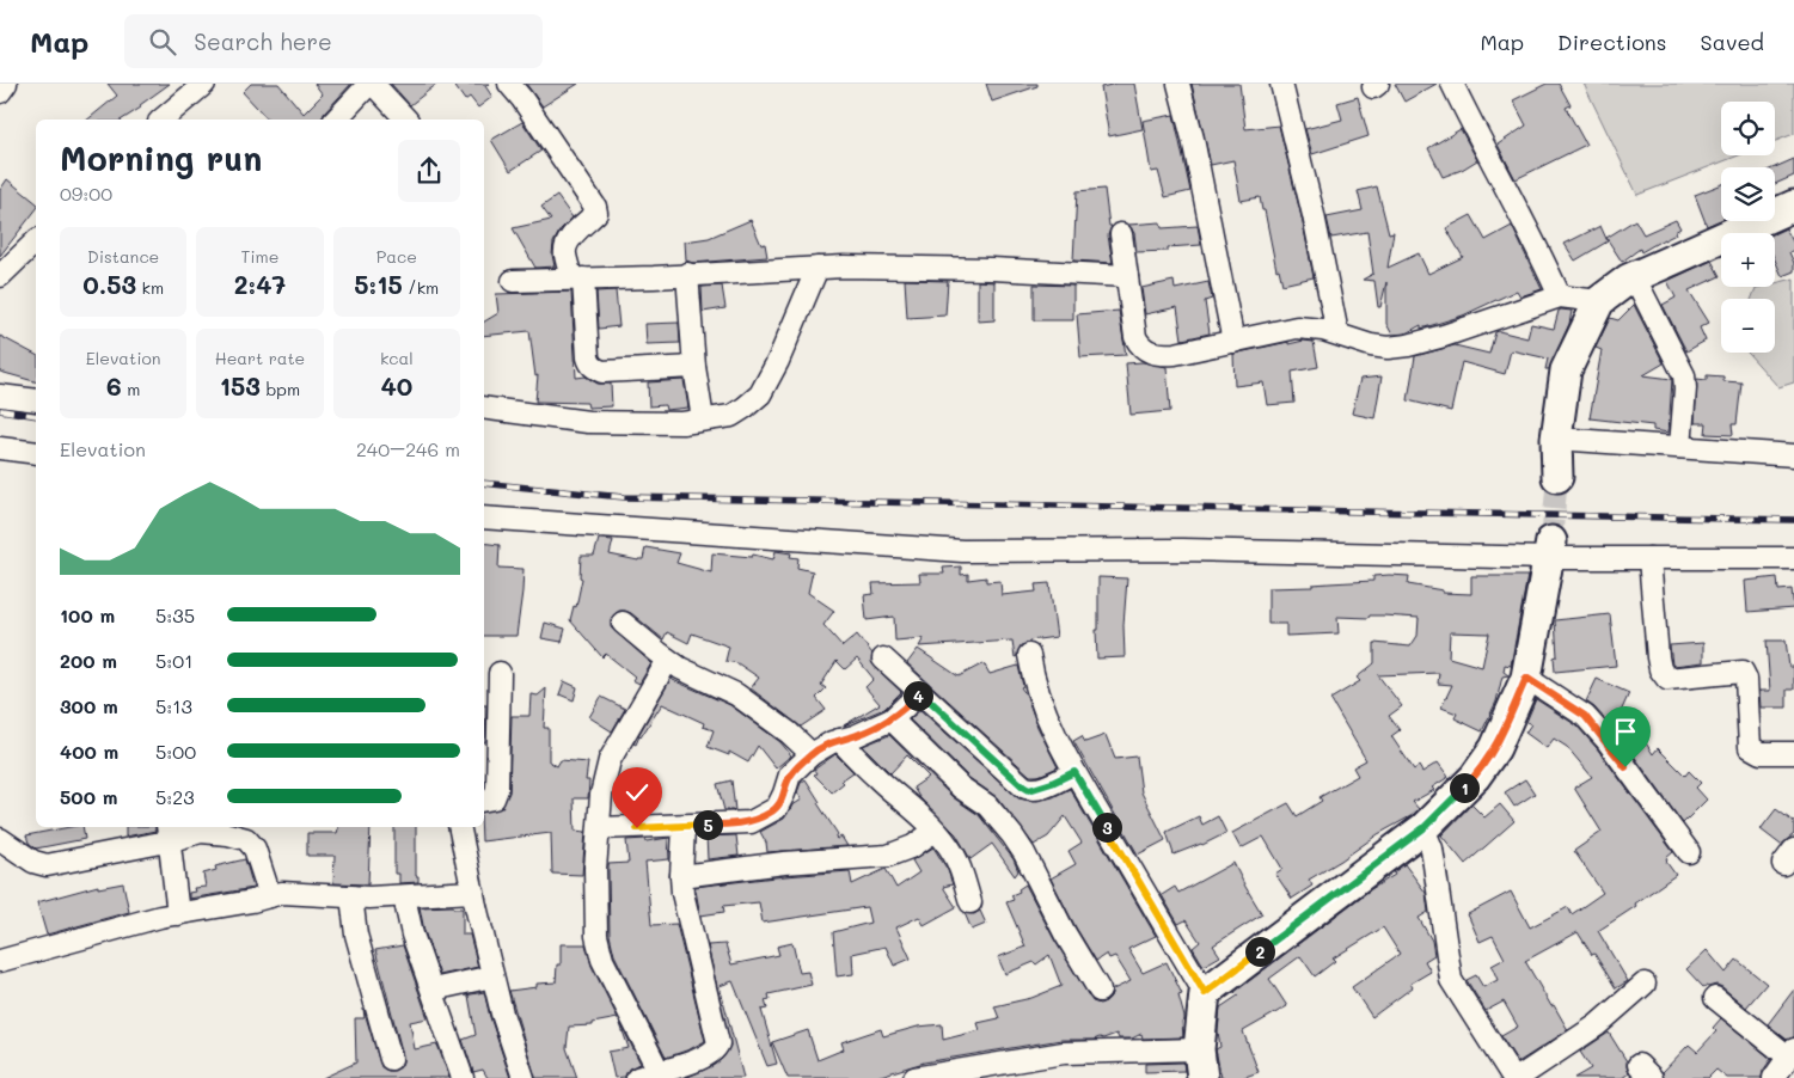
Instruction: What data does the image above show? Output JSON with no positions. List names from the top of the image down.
{
  "page": {
    "header": "Map",
    "search": "Search here",
    "nav": ["Map", "Directions", "Saved"],
    "map_buttons": ["+", "−"],
    "heading": ["Morning run", "09:00"],
    "stats": [
      ["Distance", "0.53 km"],
      ["Time", "2:47"],
      ["Pace", "5:15 /km"],
      ["Elevation", "6 m"],
      ["Heart rate", "153 bpm"],
      ["kcal", "40"]
    ],
    "chart": ["Elevation", "240–246 m"],
    "list": [
      {
        "name": "100 m",
        "note": "5:35"
      },
      {
        "name": "200 m",
        "note": "5:01"
      },
      {
        "name": "300 m",
        "note": "5:13"
      },
      {
        "name": "400 m",
        "note": "5:00"
      },
      {
        "name": "500 m",
        "note": "5:23"
      }
    ],
    "pins": [
      "4",
      "1",
      "5",
      "3",
      "2"
    ]
  }
}
